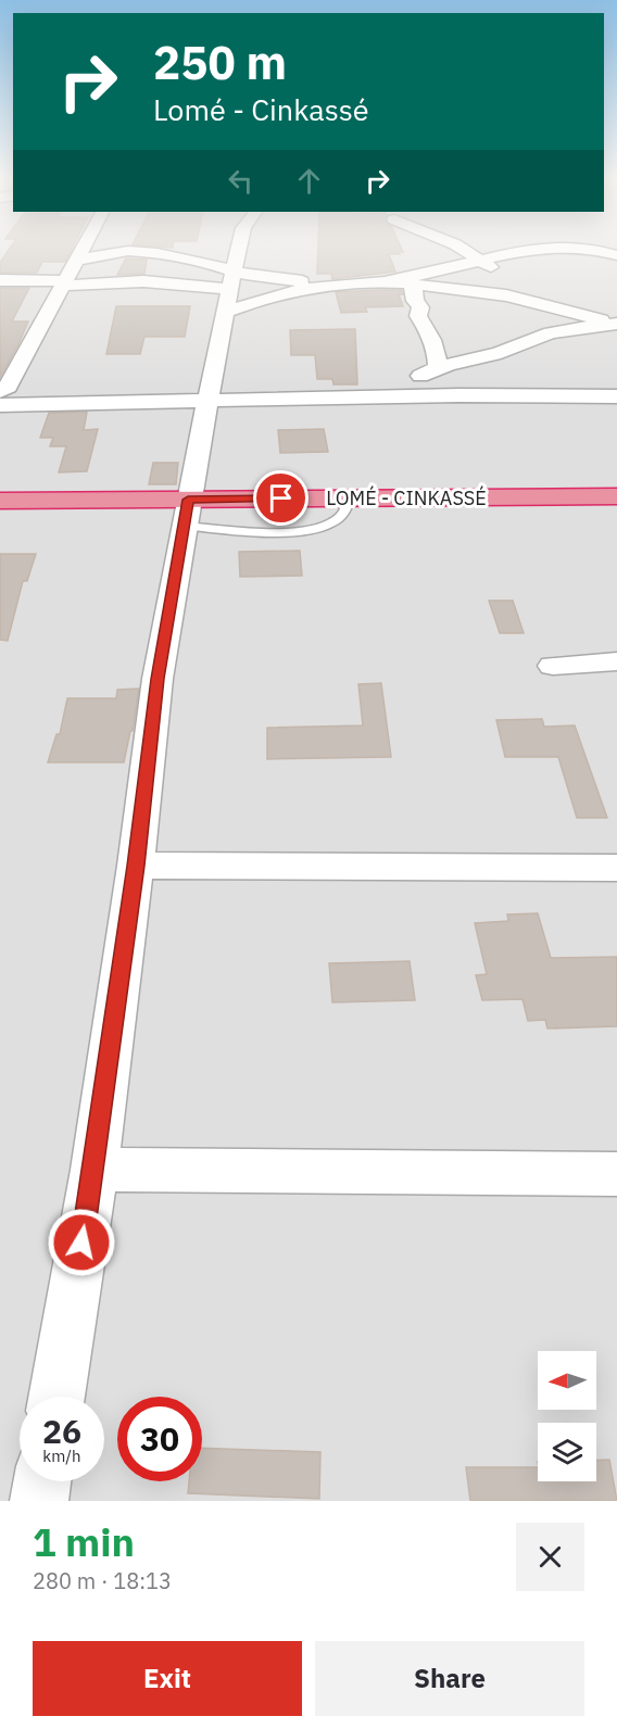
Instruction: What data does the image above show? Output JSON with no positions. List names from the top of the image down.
{
  "streets": {
    "highway": ["LOMÉ - CINKASSÉ"]
  },
  "north": "left",
  "page": {
    "turn": ["250 m", "Lomé - Cinkassé"],
    "speed": "26 km/h",
    "limit": "30",
    "heading": ["1 min", "280 m · 18:13"],
    "buttons": ["Exit", "Share"]
  }
}
